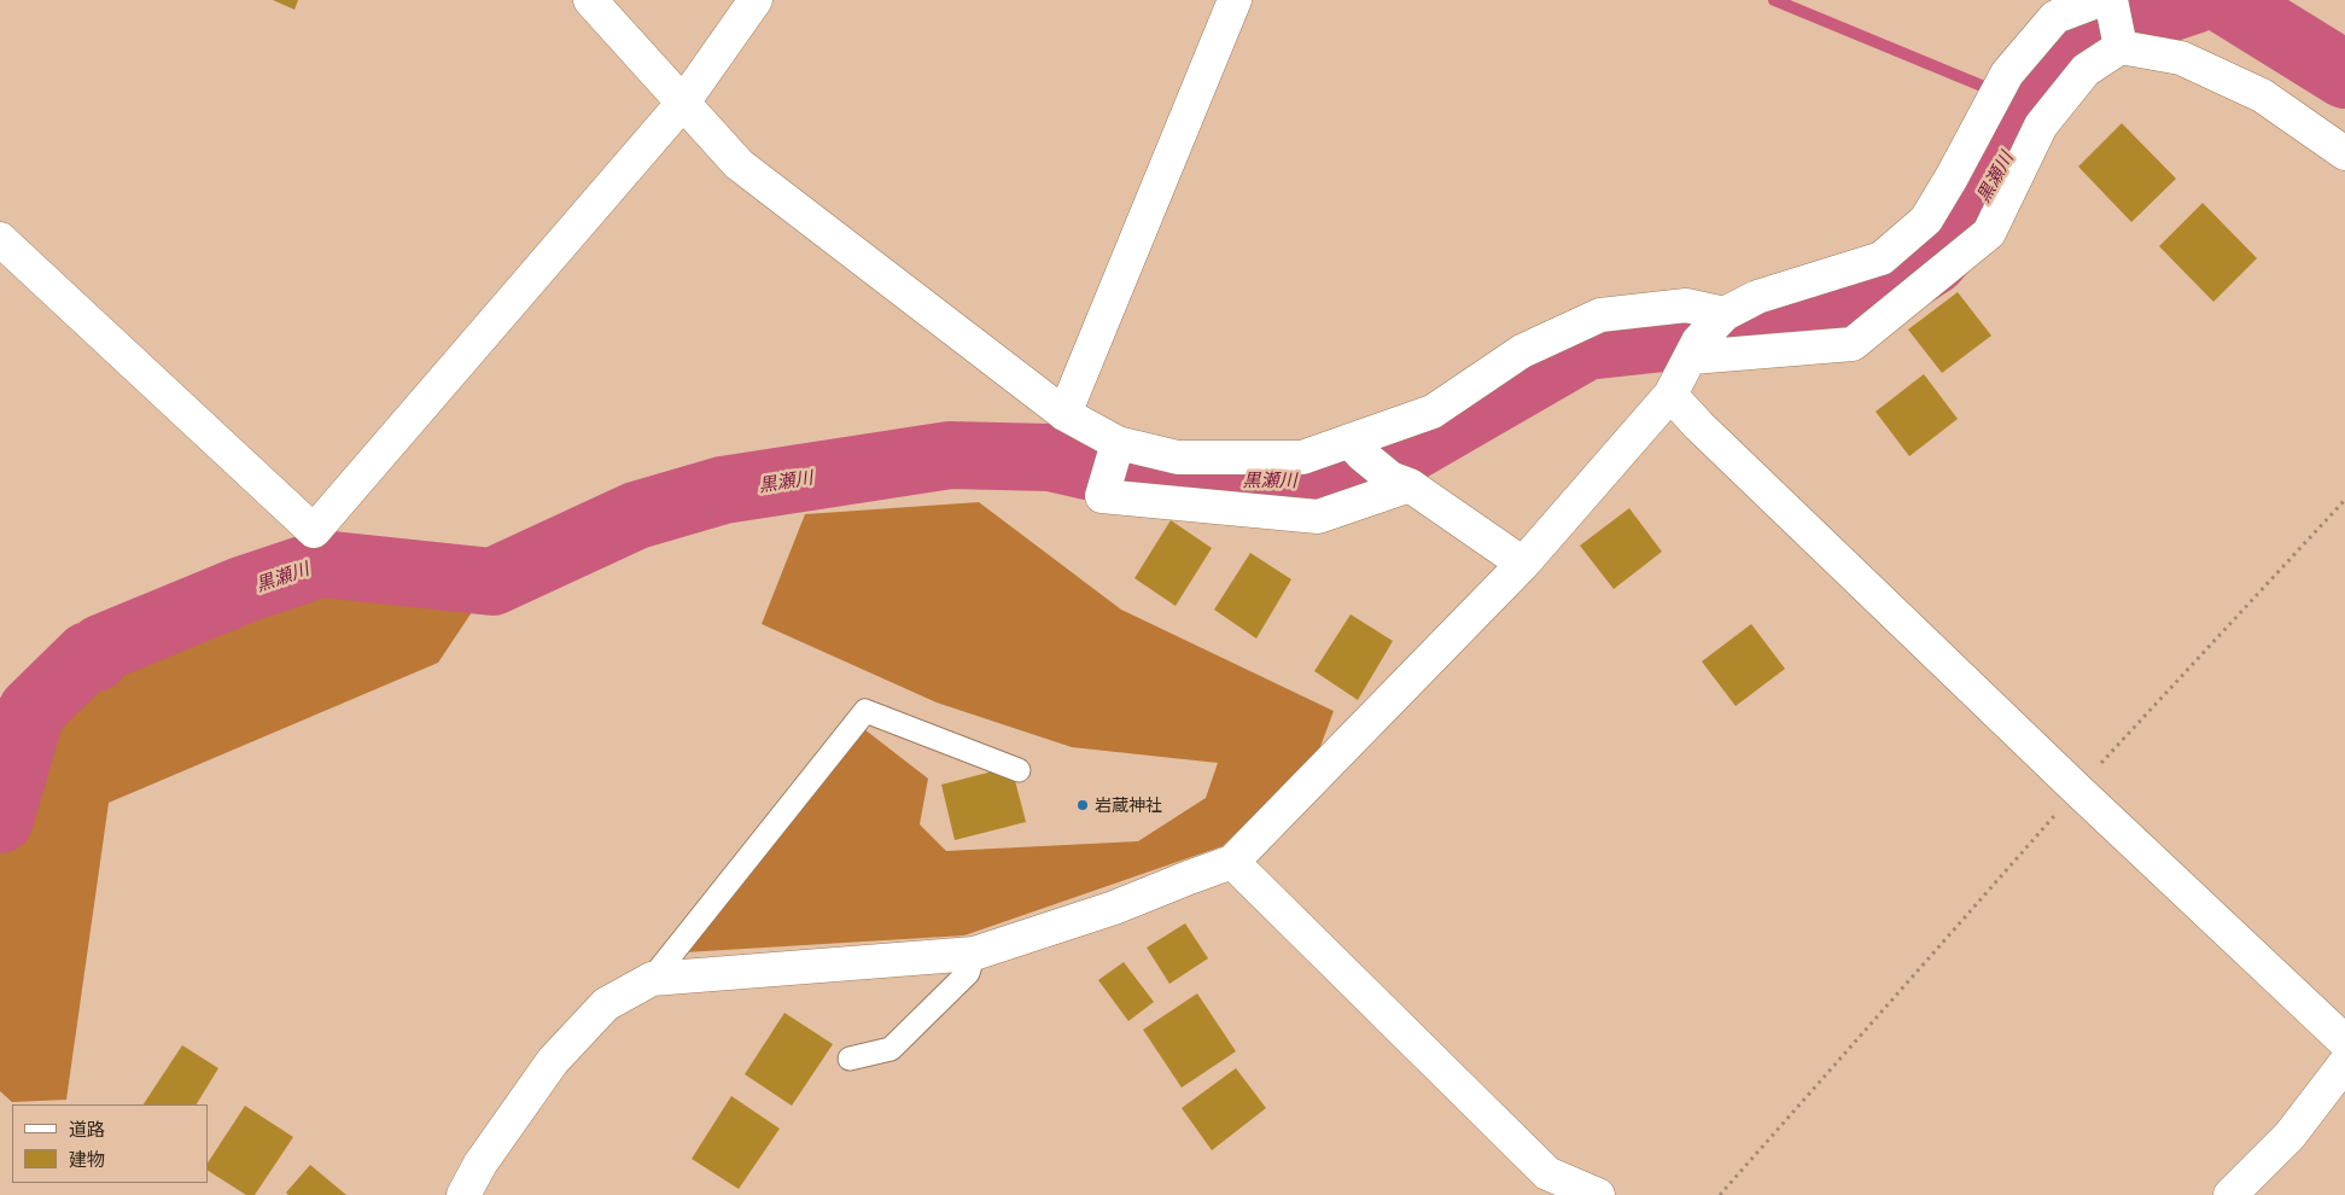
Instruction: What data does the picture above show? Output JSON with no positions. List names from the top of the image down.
{
  "water": ["黒瀬川"],
  "places": ["岩蔵神社"],
  "legend": ["道路", "建物"]
}
